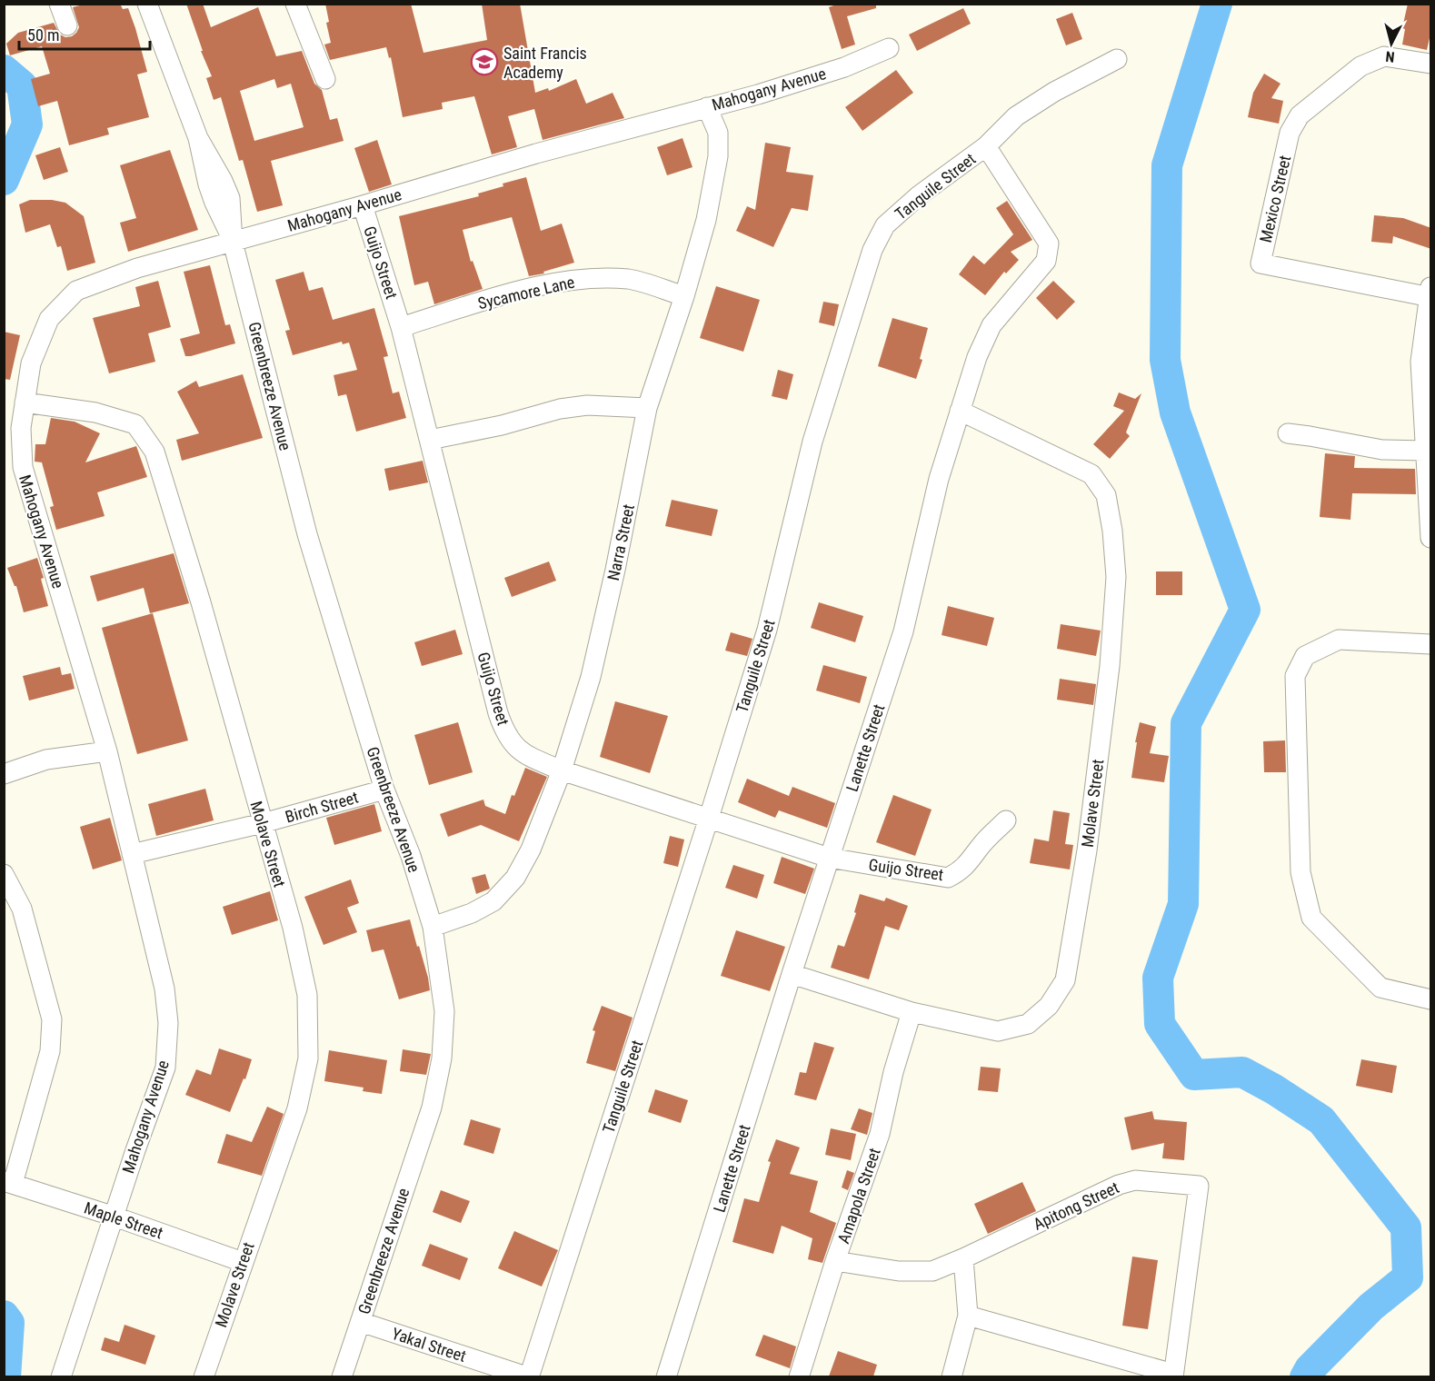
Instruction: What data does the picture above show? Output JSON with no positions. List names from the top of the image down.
{
  "streets": {
    "street": [
      "Mahogany Avenue",
      "Tanguile Street",
      "Mexico Street",
      "Guijo Street",
      "Sycamore Lane",
      "Greenbreeze Avenue",
      "Narra Street",
      "Lanette Street",
      "Molave Street",
      "Birch Street",
      "Amapola Street",
      "Apitong Street",
      "Maple Street",
      "Yakal Street"
    ]
  },
  "crossings": [
    ["Mahogany Avenue", "Guijo Street"],
    ["Mahogany Avenue", "Greenbreeze Avenue"],
    ["Mahogany Avenue", "Narra Street"],
    ["Mahogany Avenue", "Molave Street"],
    ["Mahogany Avenue", "Birch Street"],
    ["Mahogany Avenue", "Maple Street"],
    ["Tanguile Street", "Guijo Street"],
    ["Tanguile Street", "Lanette Street"],
    ["Tanguile Street", "Yakal Street"],
    ["Guijo Street", "Sycamore Lane"],
    ["Guijo Street", "Narra Street"],
    ["Guijo Street", "Lanette Street"],
    ["Sycamore Lane", "Narra Street"],
    ["Greenbreeze Avenue", "Narra Street"],
    ["Greenbreeze Avenue", "Birch Street"],
    ["Greenbreeze Avenue", "Yakal Street"],
    ["Lanette Street", "Molave Street"],
    ["Molave Street", "Birch Street"],
    ["Molave Street", "Amapola Street"],
    ["Molave Street", "Maple Street"],
    ["Amapola Street", "Apitong Street"]
  ],
  "places": {
    "school or university": ["Saint Francis Academy"]
  },
  "scale_bar": "50 m",
  "north": "bottom"
}
